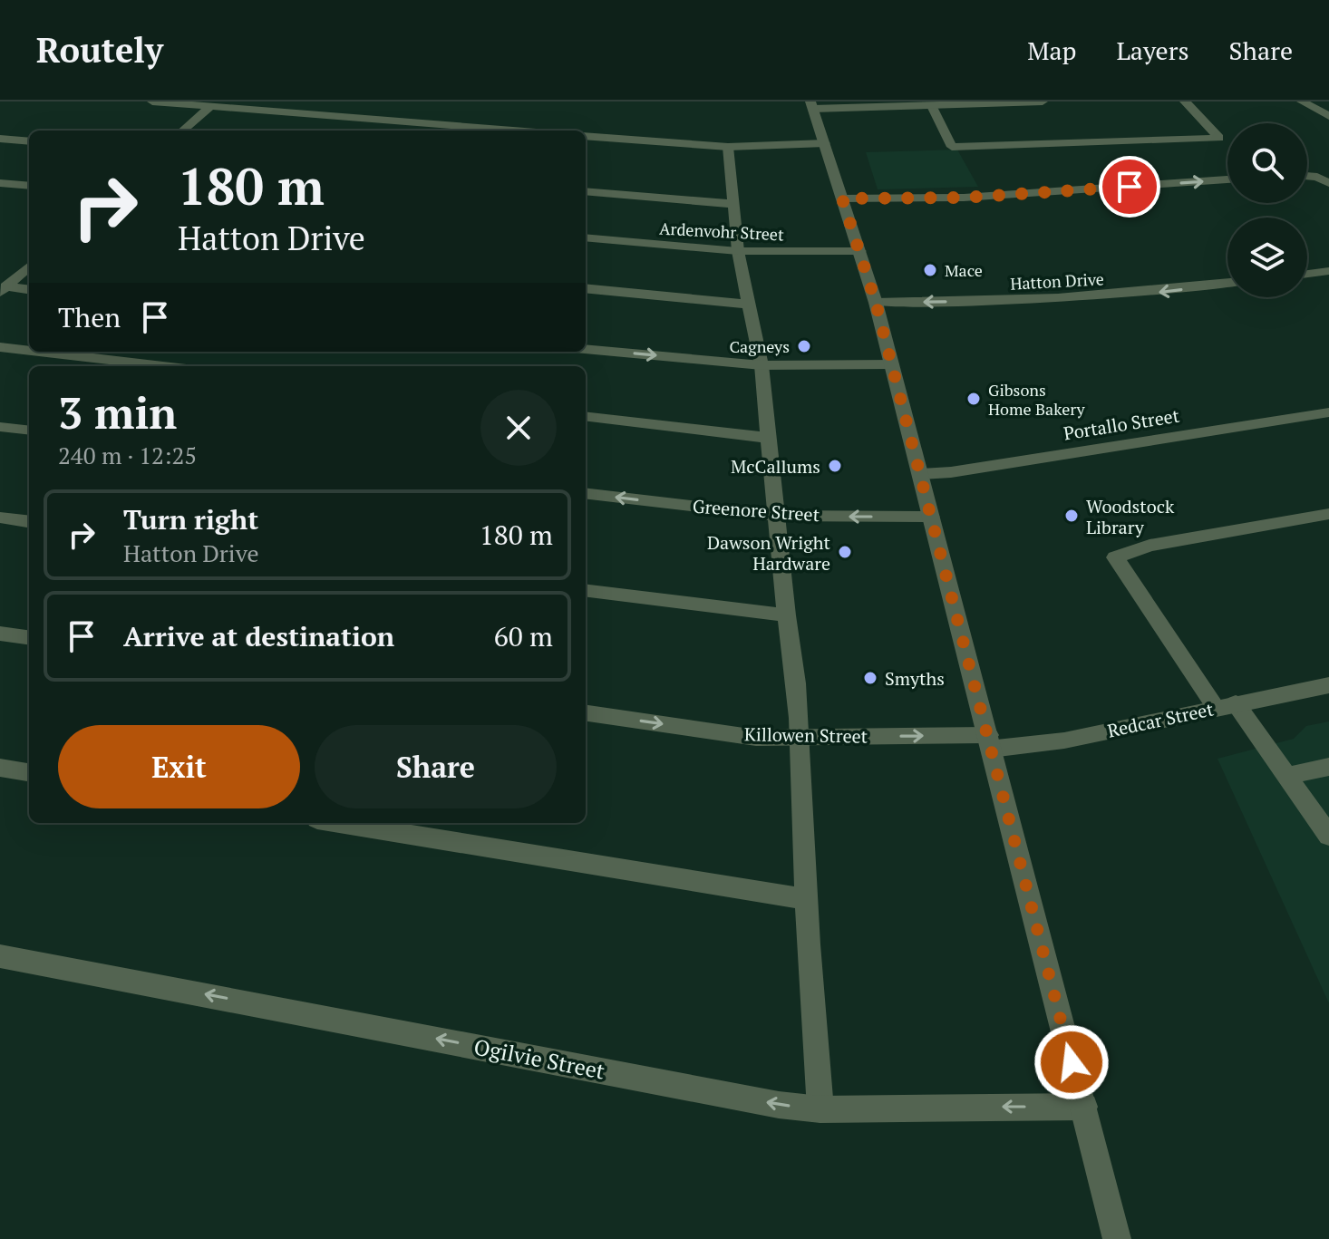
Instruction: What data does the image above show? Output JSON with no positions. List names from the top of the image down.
{
  "streets": {
    "street": [
      "Ardenvohr Street",
      "Hatton Drive",
      "Portallo Street",
      "Greenore Street",
      "Redcar Street",
      "Killowen Street",
      "Ogilvie Street"
    ]
  },
  "crossings": [
    ["Redcar Street", "Killowen Street"]
  ],
  "one_way": ["Ogilvie Street"],
  "places": [
    "Mace",
    "Cagneys",
    "Gibsons Home Bakery",
    "McCallums",
    "Woodstock Library",
    "Dawson Wright Hardware",
    "Smyths"
  ],
  "page": {
    "header": "Routely",
    "nav": ["Map", "Layers", "Share"],
    "turn": ["180 m", "Hatton Drive"],
    "then": "Then",
    "heading": ["3 min", "240 m · 12:25"],
    "list": [
      {
        "name": "Turn right",
        "note": "Hatton Drive",
        "value": "180 m"
      },
      {
        "name": "Arrive at destination",
        "value": "60 m"
      }
    ],
    "buttons": ["Exit", "Share"]
  }
}
